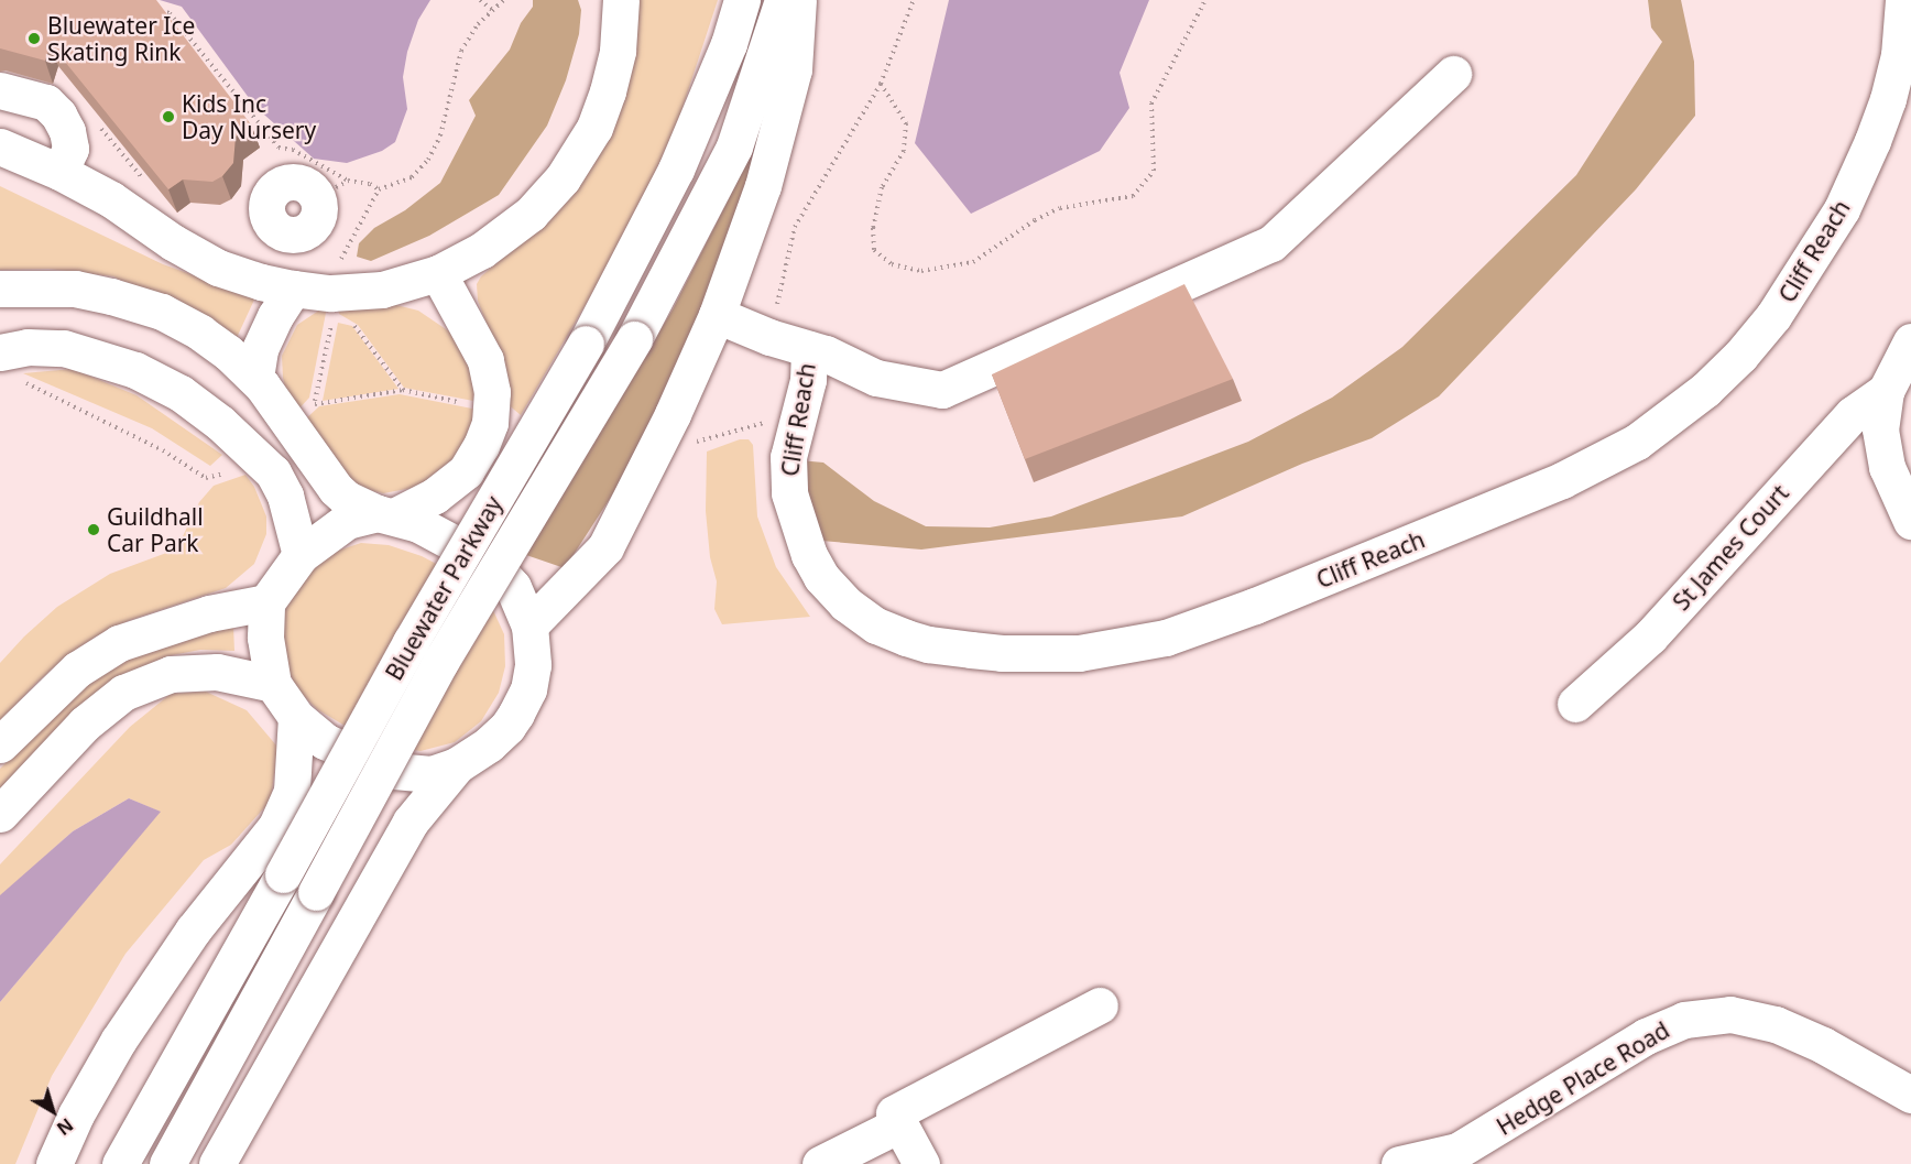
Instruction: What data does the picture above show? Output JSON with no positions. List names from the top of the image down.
{
  "streets": {
    "street": [
      "Cliff Reach",
      "St James Court",
      "Bluewater Parkway",
      "Hedge Place Road"
    ]
  },
  "places": ["Bluewater Ice Skating Rink", "Kids Inc Day Nursery", "Guildhall Car Park"],
  "north": "bottom right"
}
